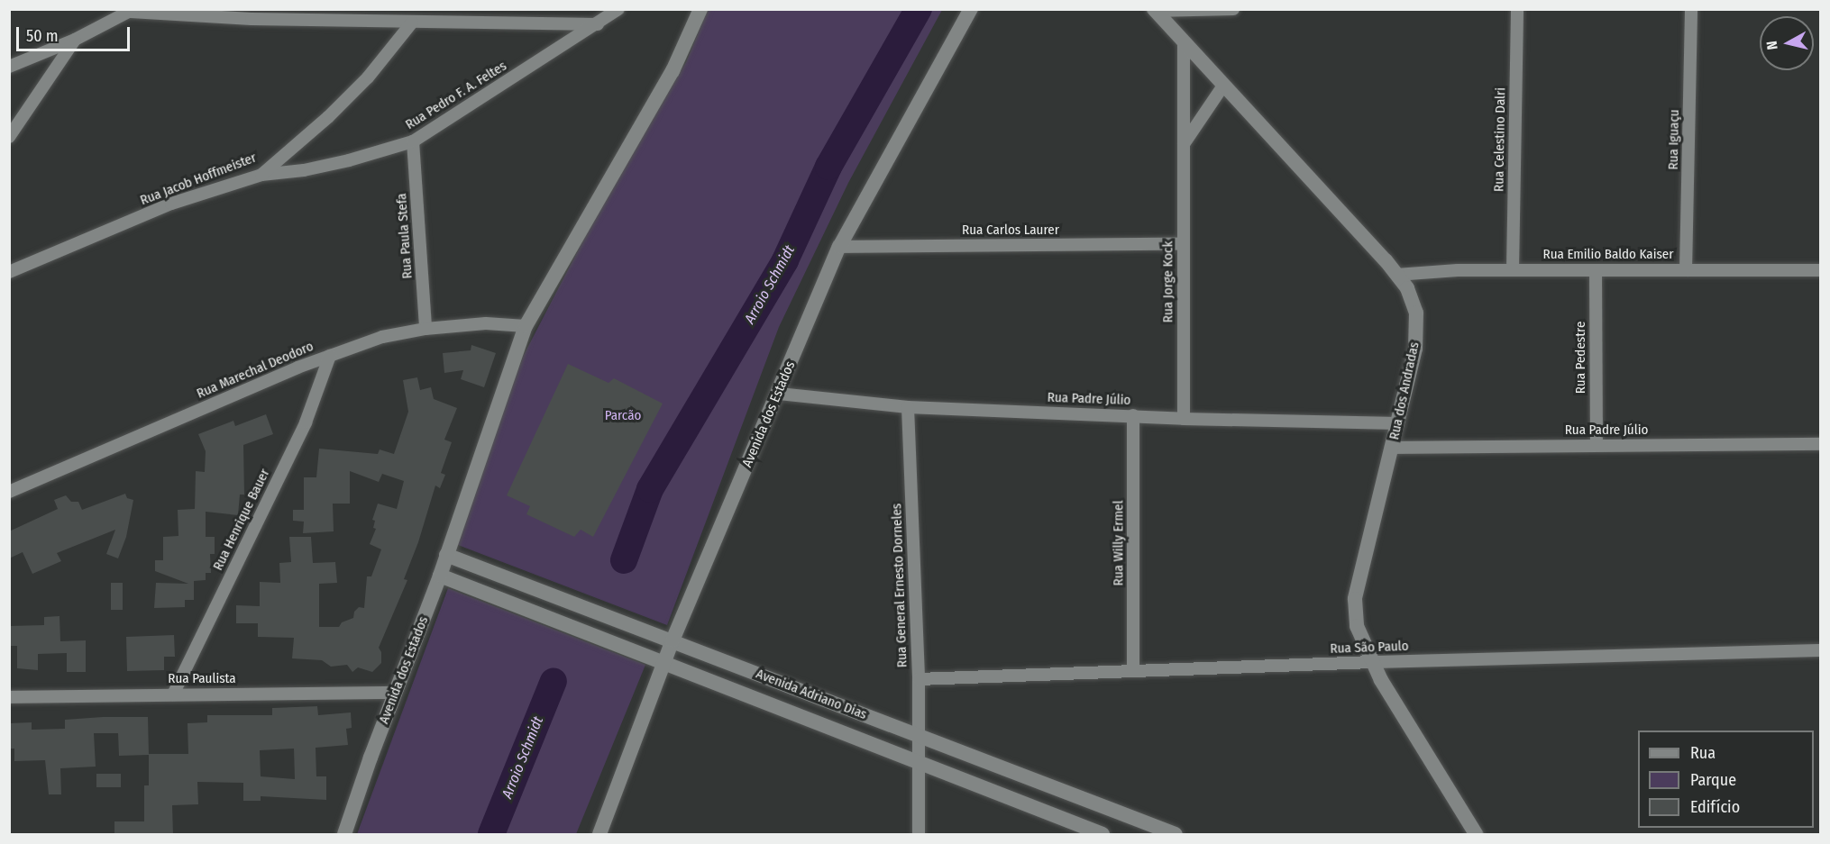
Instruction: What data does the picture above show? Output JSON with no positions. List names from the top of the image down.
{
  "streets": {
    "street": [
      "Rua Pedro F. A. Feltes",
      "Rua Celestino Dalri",
      "Rua Iguaçu",
      "Rua Jacob Hoffmeister",
      "Rua Carlos Laurer",
      "Rua Paula Stefa",
      "Rua Emilio Baldo Kaiser",
      "Rua Jorge Kock",
      "Rua Pedestre",
      "Rua Marechal Deodoro",
      "Rua dos Andradas",
      "Rua Padre Júlio",
      "Avenida dos Estados",
      "Rua Henrique Bauer",
      "Rua Willy Ermel",
      "Rua General Ernesto Dorneles",
      "Rua São Paulo",
      "Rua Paulista",
      "Avenida Adriano Dias"
    ]
  },
  "crossings": [
    ["Rua Pedro F. A. Feltes", "Rua Jacob Hoffmeister"],
    ["Rua Pedro F. A. Feltes", "Rua Paula Stefa"],
    ["Rua Celestino Dalri", "Rua Emilio Baldo Kaiser"],
    ["Rua Iguaçu", "Rua Emilio Baldo Kaiser"],
    ["Rua Carlos Laurer", "Rua Jorge Kock"],
    ["Rua Carlos Laurer", "Avenida dos Estados"],
    ["Rua Paula Stefa", "Rua Marechal Deodoro"],
    ["Rua Emilio Baldo Kaiser", "Rua Pedestre"],
    ["Rua Emilio Baldo Kaiser", "Rua dos Andradas"],
    ["Rua Jorge Kock", "Rua dos Andradas"],
    ["Rua Jorge Kock", "Rua Padre Júlio"],
    ["Rua Pedestre", "Rua Padre Júlio"],
    ["Rua Marechal Deodoro", "Avenida dos Estados"],
    ["Rua Marechal Deodoro", "Rua Henrique Bauer"],
    ["Rua dos Andradas", "Rua Padre Júlio"],
    ["Rua dos Andradas", "Rua São Paulo"],
    ["Rua Padre Júlio", "Avenida dos Estados"],
    ["Rua Padre Júlio", "Rua Willy Ermel"],
    ["Rua Padre Júlio", "Rua General Ernesto Dorneles"],
    ["Avenida dos Estados", "Rua Paulista"],
    ["Avenida dos Estados", "Avenida Adriano Dias"],
    ["Rua Henrique Bauer", "Rua Paulista"],
    ["Rua Willy Ermel", "Rua São Paulo"],
    ["Rua General Ernesto Dorneles", "Rua São Paulo"],
    ["Rua General Ernesto Dorneles", "Avenida Adriano Dias"]
  ],
  "water": ["Arroio Schmidt"],
  "parks": ["Parcão"],
  "legend": ["Rua", "Parque", "Edifício"],
  "scale_bar": "50 m",
  "north": "left"
}
